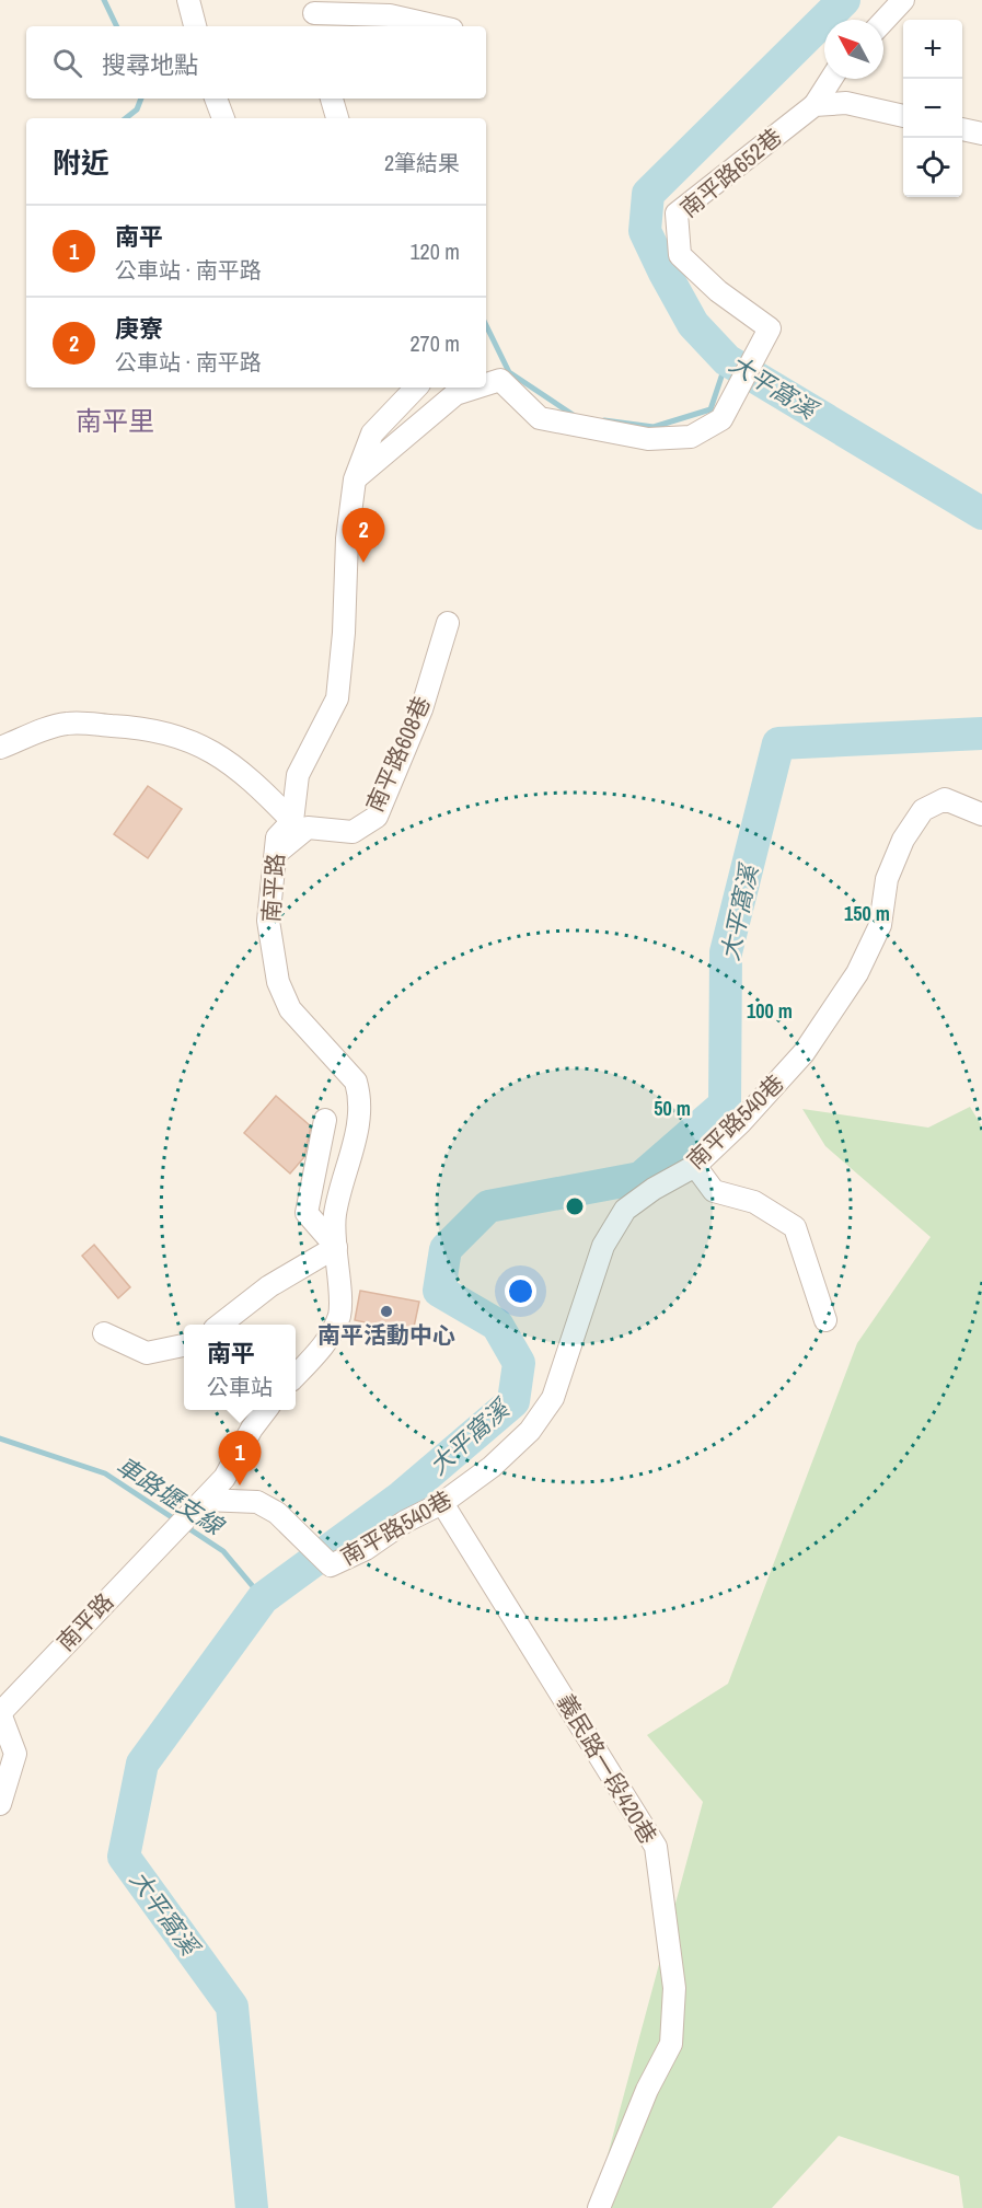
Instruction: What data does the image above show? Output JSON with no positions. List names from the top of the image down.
{
  "streets": {
    "street": [
      "南平路652巷",
      "南平路608巷",
      "南平路",
      "南平路540巷",
      "義民路一段420巷"
    ]
  },
  "crossings": [
    ["南平路652巷", "南平路"],
    ["南平路608巷", "南平路"],
    ["南平路", "南平路540巷"],
    ["南平路540巷", "義民路一段420巷"]
  ],
  "districts": ["南平里"],
  "water": ["大平窩溪", "車路壢支線"],
  "places": ["南平活動中心"],
  "north": "top left",
  "page": {
    "map_buttons": ["+", "−"],
    "search": "搜尋地點",
    "heading": ["附近", "2筆結果"],
    "list": [
      {
        "mark": "1",
        "name": "南平",
        "note": "公車站 · 南平路",
        "value": "120 m"
      },
      {
        "mark": "2",
        "name": "庚寮",
        "note": "公車站 · 南平路",
        "value": "270 m"
      }
    ],
    "pins": ["2", "1"],
    "popup": ["南平", "公車站"]
  },
  "rings": ["150 m", "100 m", "50 m"]
}
